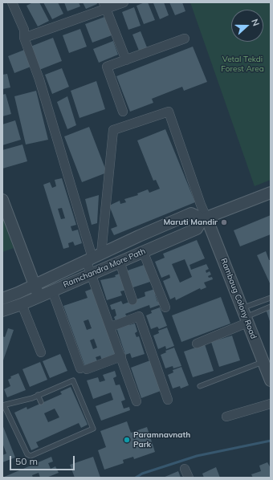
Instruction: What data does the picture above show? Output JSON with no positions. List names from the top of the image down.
{
  "streets": {
    "street": ["Ramchandra More Path", "Rambaug Colony Road"]
  },
  "crossings": [
    ["Ramchandra More Path", "Rambaug Colony Road"]
  ],
  "parks": ["Vetal Tekdi Forest Area"],
  "places": ["Maruti Mandir", "Paramnavnath Park"],
  "scale_bar": "50 m",
  "north": "right"
}
